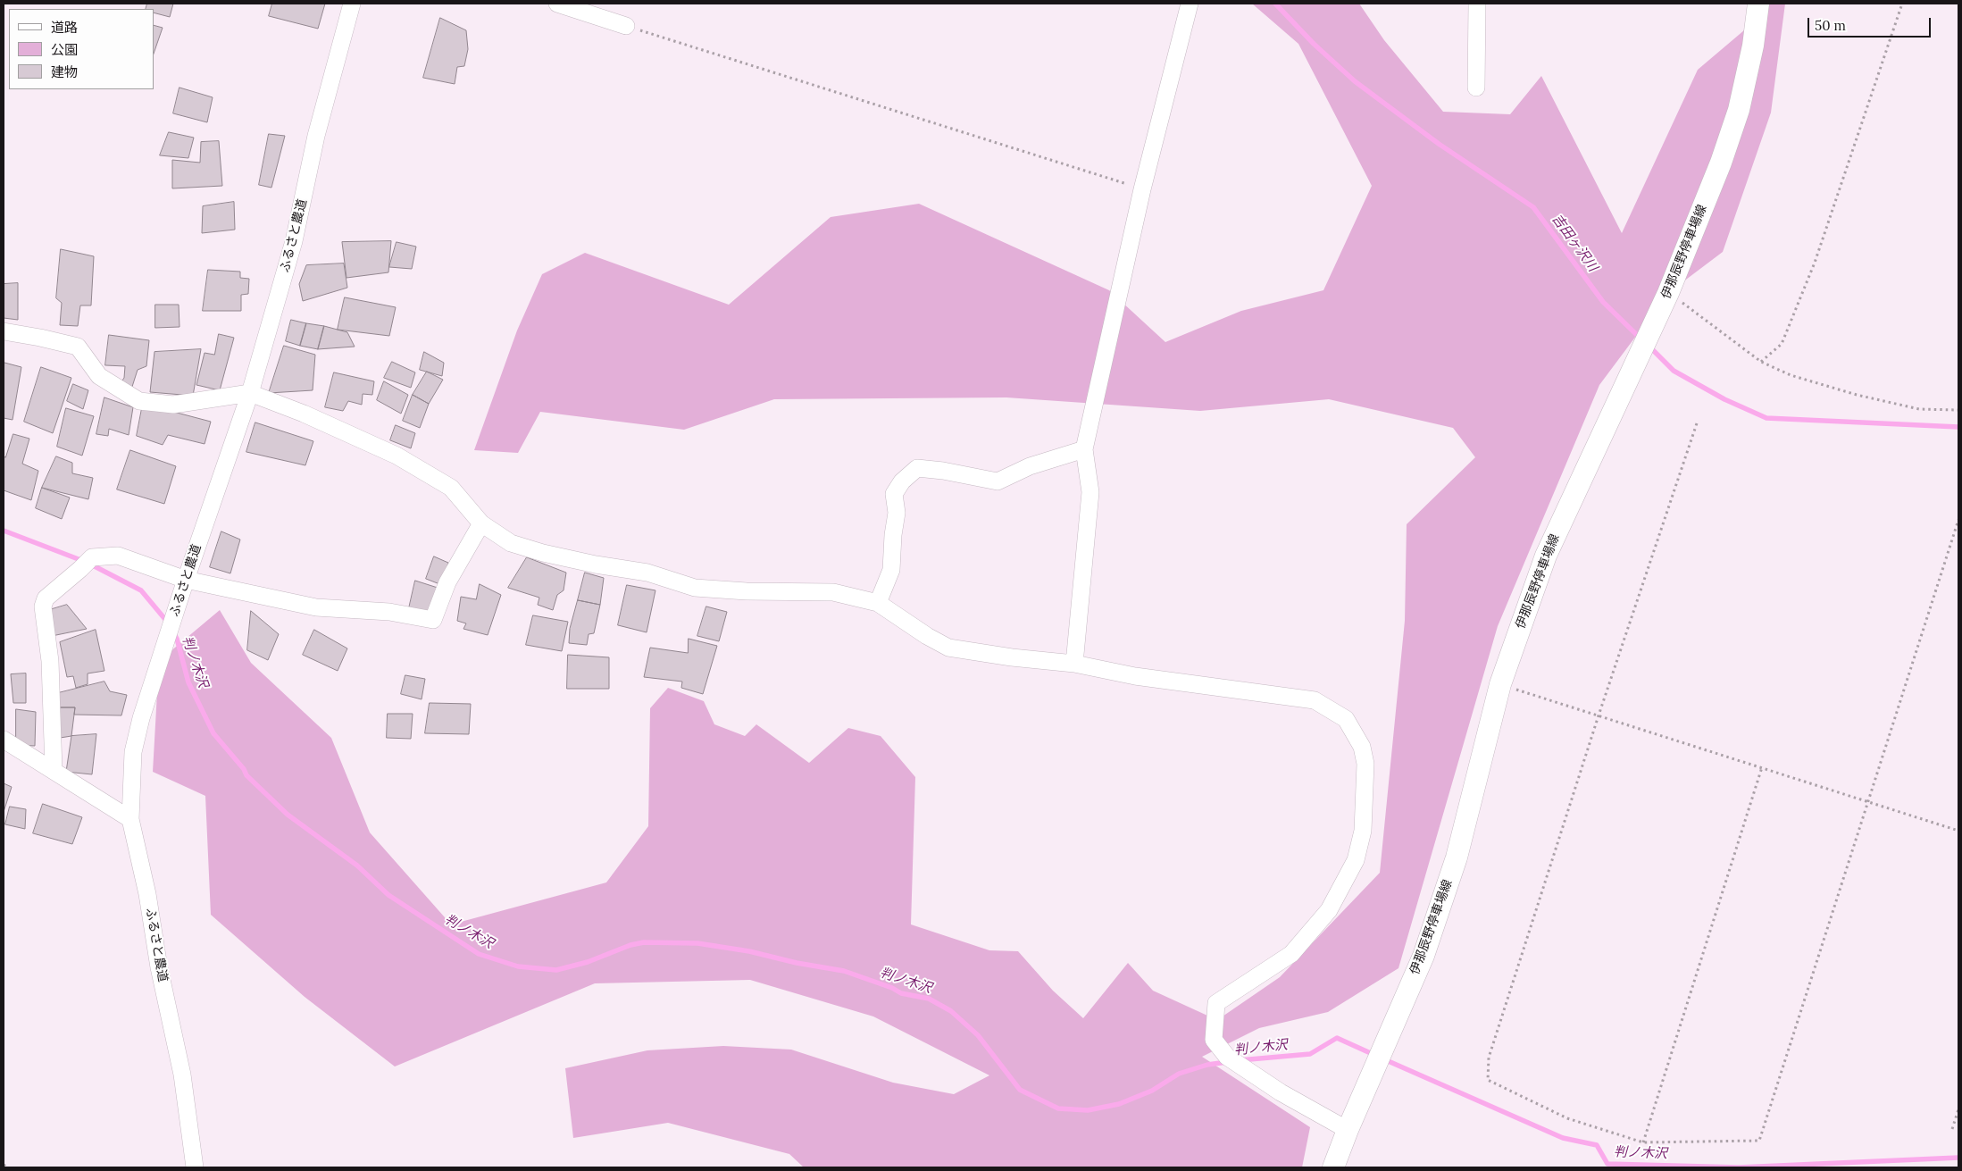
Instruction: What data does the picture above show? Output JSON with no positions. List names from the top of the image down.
{
  "streets": {
    "main road": ["伊那辰野停車場線"],
    "street": ["ふるさと農道"]
  },
  "water": ["吉田ヶ沢川", "判ノ木沢"],
  "legend": ["道路", "公園", "建物"],
  "scale_bar": "50 m"
}
